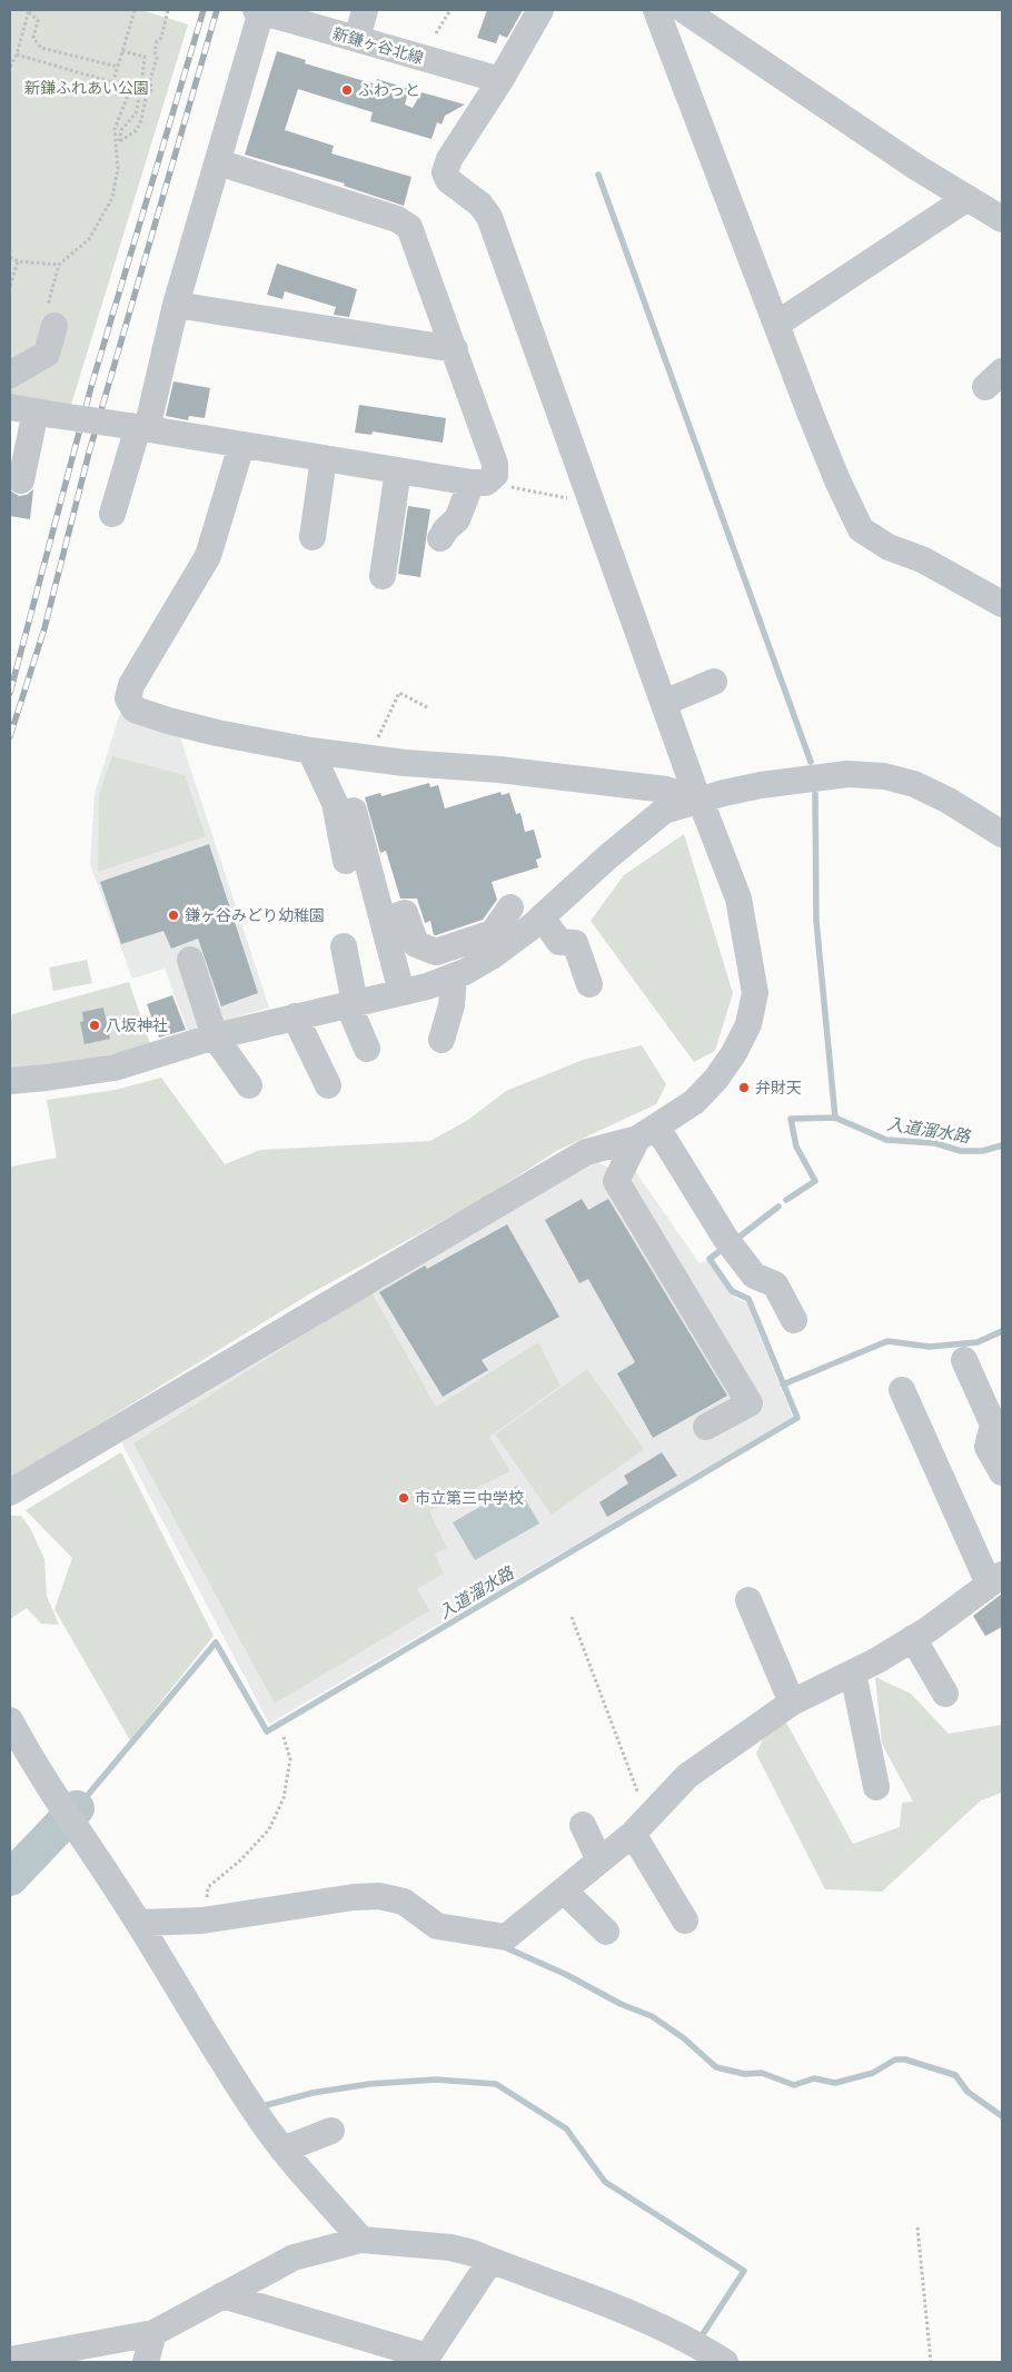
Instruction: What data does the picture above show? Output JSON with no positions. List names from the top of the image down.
{
  "streets": {
    "street": ["新鎌ヶ谷北線"]
  },
  "water": ["入道溜水路"],
  "parks": ["新鎌ふれあい公園"],
  "places": [
    "ふわっと",
    "鎌ヶ谷みどり幼稚園",
    "八坂神社",
    "弁財天",
    "市立第三中学校"
  ]
}
